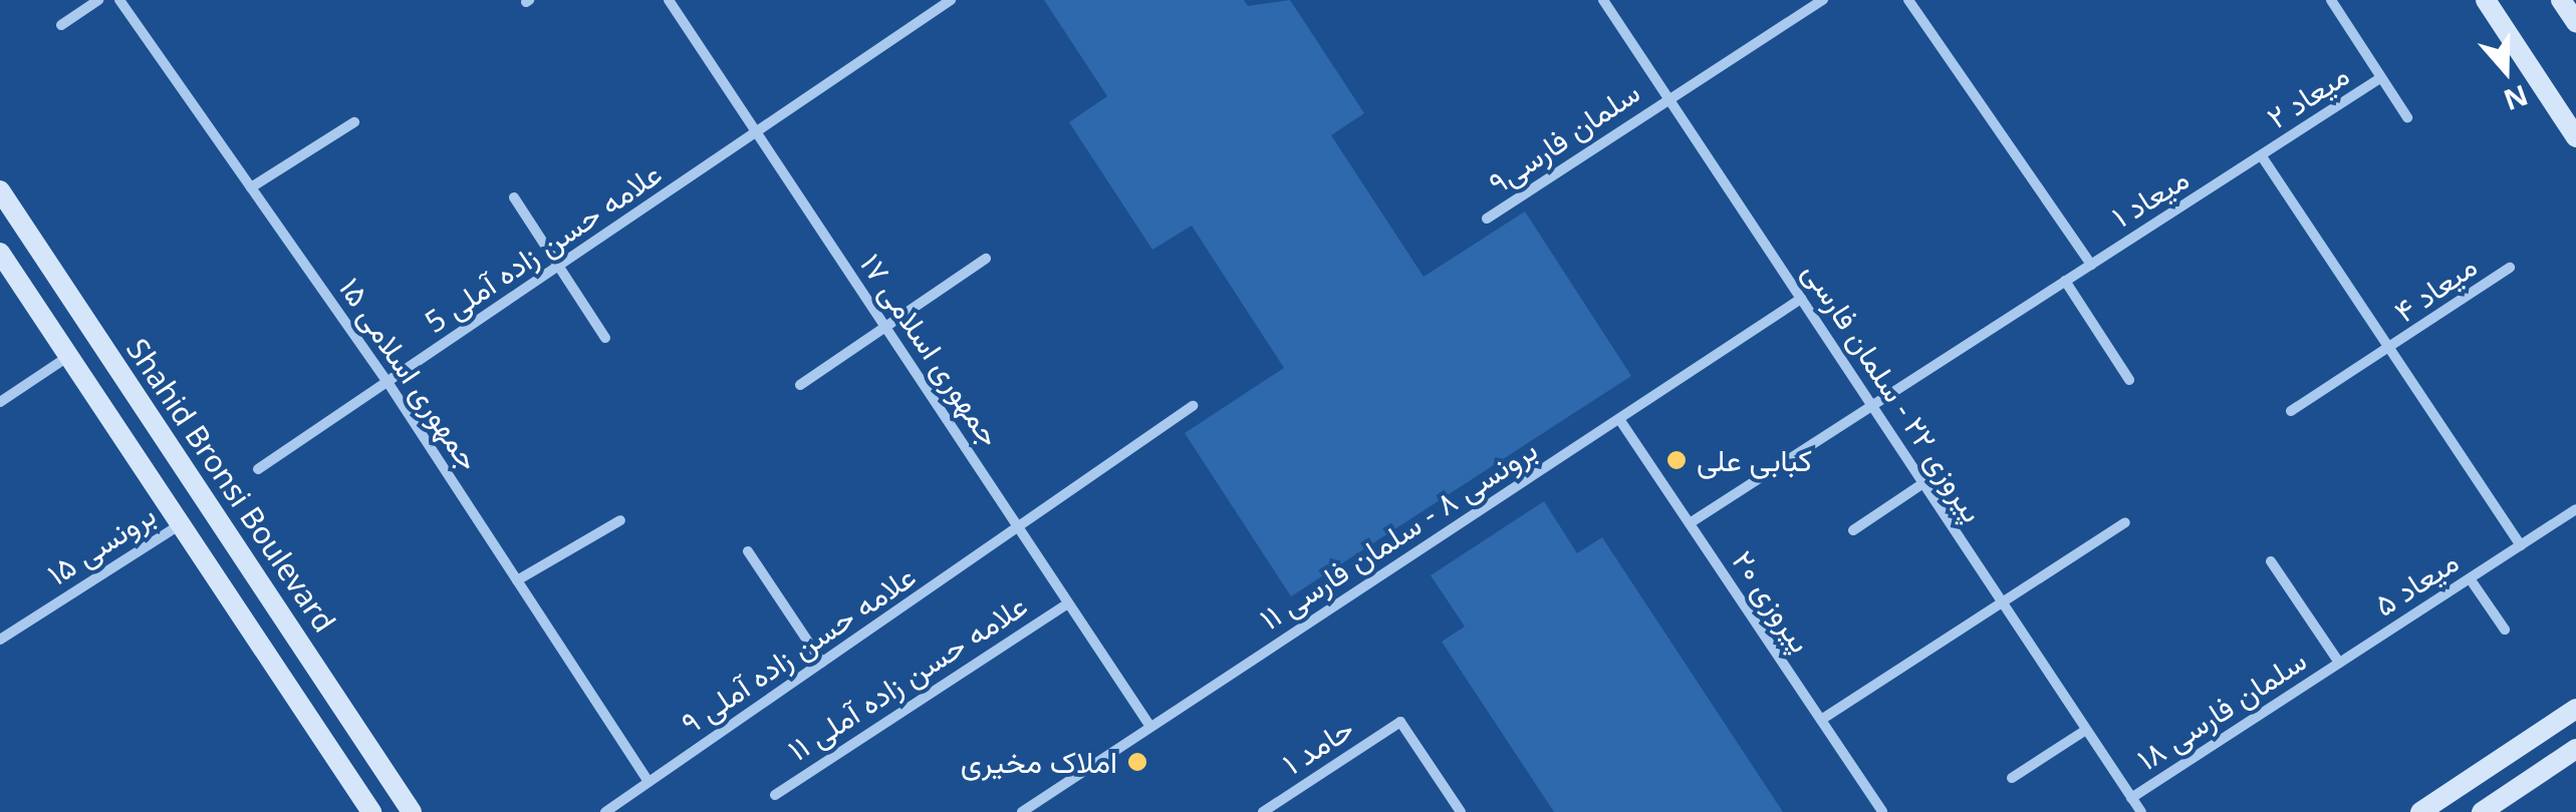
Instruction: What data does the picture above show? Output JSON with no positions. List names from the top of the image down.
{
  "streets": {
    "street": [
      "میعاد ۲",
      "سلمان فارسی۹",
      "میعاد ۱",
      "علامه حسن زاده آملی 5",
      "میعاد ۴",
      "جمهوری اسلامی ۱۷",
      "جمهوری اسلامی ۱۵",
      "پیروزی ۲۲ - سلمان فارسی",
      "Shahid Bronsi Boulevard",
      "برونسی ۸ - سلمان فارسی ۱۱",
      "برونسی ۱۵",
      "میعاد ۵",
      "پیروزی ۲۰",
      "علامه حسن زاده آملی ۹",
      "علامه حسن زاده آملی ۱۱",
      "سلمان فارسی ۱۸",
      "حامد ۱"
    ]
  },
  "crossings": [
    ["میعاد ۲", "میعاد ۱"],
    ["سلمان فارسی۹", "پیروزی ۲۲ - سلمان فارسی"],
    ["میعاد ۱", "پیروزی ۲۲ - سلمان فارسی"],
    ["میعاد ۱", "پیروزی ۲۰"],
    ["علامه حسن زاده آملی 5", "جمهوری اسلامی ۱۷"],
    ["علامه حسن زاده آملی 5", "جمهوری اسلامی ۱۵"],
    ["جمهوری اسلامی ۱۷", "برونسی ۸ - سلمان فارسی ۱۱"],
    ["جمهوری اسلامی ۱۷", "علامه حسن زاده آملی ۹"],
    ["جمهوری اسلامی ۱۷", "علامه حسن زاده آملی ۱۱"],
    ["جمهوری اسلامی ۱۵", "علامه حسن زاده آملی ۹"],
    ["پیروزی ۲۲ - سلمان فارسی", "برونسی ۸ - سلمان فارسی ۱۱"],
    ["پیروزی ۲۲ - سلمان فارسی", "سلمان فارسی ۱۸"],
    ["Shahid Bronsi Boulevard", "برونسی ۱۵"],
    ["برونسی ۸ - سلمان فارسی ۱۱", "پیروزی ۲۰"],
    ["میعاد ۵", "سلمان فارسی ۱۸"]
  ],
  "places": ["کبابی علی", "املاک مخیری"],
  "north": "bottom"
}
